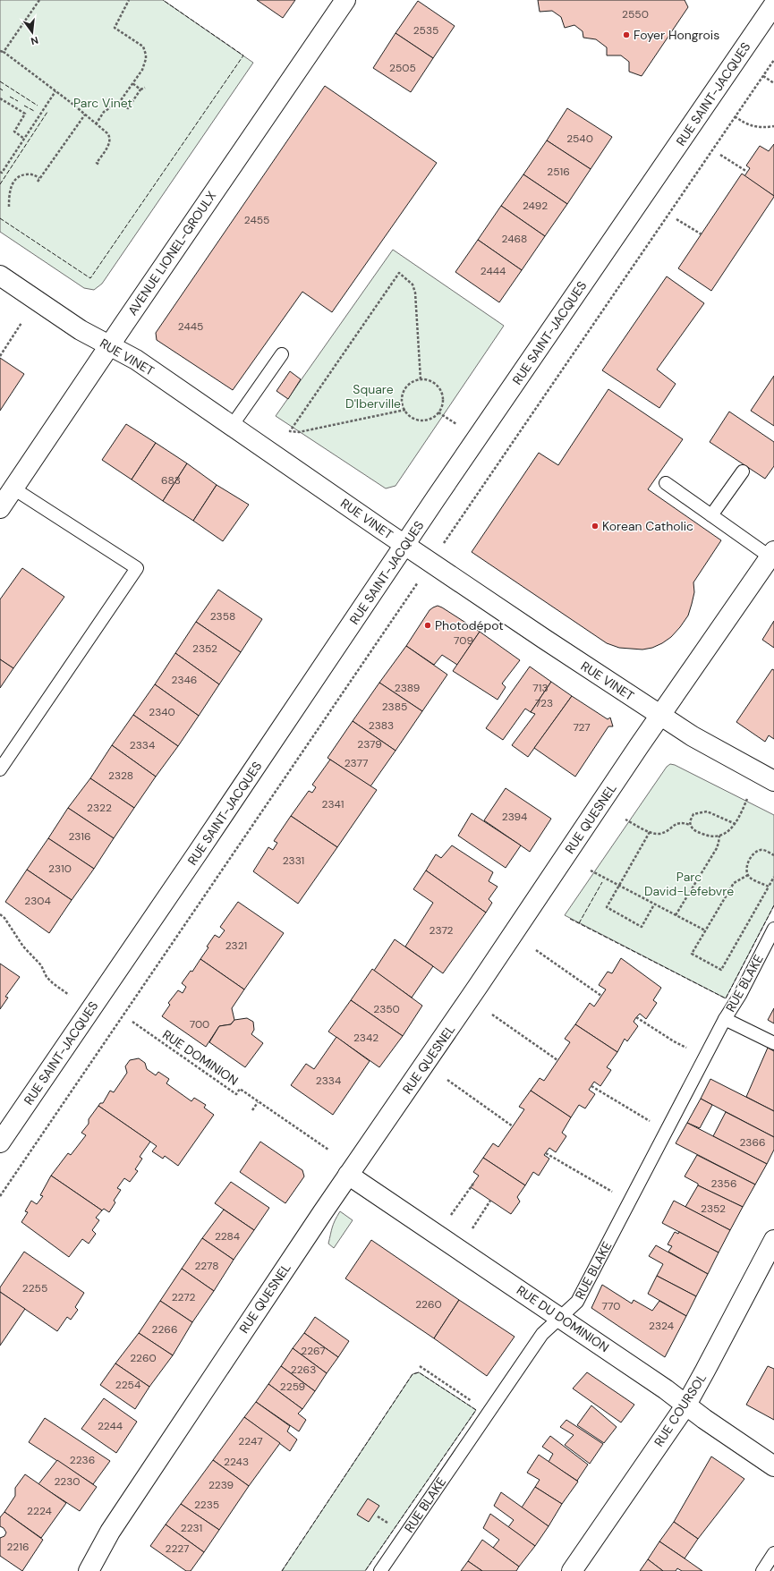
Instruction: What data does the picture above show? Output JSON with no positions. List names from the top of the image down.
{
  "streets": {
    "street": [
      "RUE SAINT-JACQUES",
      "AVENUE LIONEL-GROULX",
      "RUE VINET",
      "RUE QUESNEL",
      "RUE DU DOMINION",
      "RUE COURSOL"
    ],
    "lane": ["RUE BLAKE"],
    "path": ["RUE DOMINION"]
  },
  "crossings": [
    ["RUE SAINT-JACQUES", "RUE VINET"],
    ["AVENUE LIONEL-GROULX", "RUE VINET"],
    ["RUE VINET", "RUE QUESNEL"],
    ["RUE QUESNEL", "RUE DU DOMINION"],
    ["RUE BLAKE", "RUE DU DOMINION"],
    ["RUE DU DOMINION", "RUE COURSOL"]
  ],
  "parks": ["Parc Vinet", "Square D'Iberville", "Parc David-Lefebvre"],
  "places": ["Foyer Hongrois", "Korean Catholic", "Photodépot"],
  "house_numbers": [
    "2550",
    "2535",
    "2505",
    "2540",
    "2516",
    "2492",
    "2455",
    "2468",
    "2444",
    "2445",
    "683",
    "2358",
    "709",
    "2352",
    "2346",
    "2389",
    "713",
    "723",
    "2385",
    "2340",
    "2383",
    "727",
    "2379",
    "2334",
    "2377",
    "2328",
    "2341",
    "2322",
    "2394",
    "2316",
    "2331",
    "2310",
    "2304",
    "2372",
    "2321",
    "2350",
    "700",
    "2342",
    "2334",
    "2366",
    "2356",
    "2352",
    "2284",
    "2278",
    "2255",
    "2272",
    "2260",
    "770",
    "2324",
    "2266",
    "2267",
    "2260",
    "2263",
    "2254",
    "2259",
    "2244",
    "2247",
    "2236",
    "2243",
    "2230",
    "2239",
    "2235",
    "2224",
    "2231",
    "2216",
    "2227"
  ],
  "north": "bottom"
}
